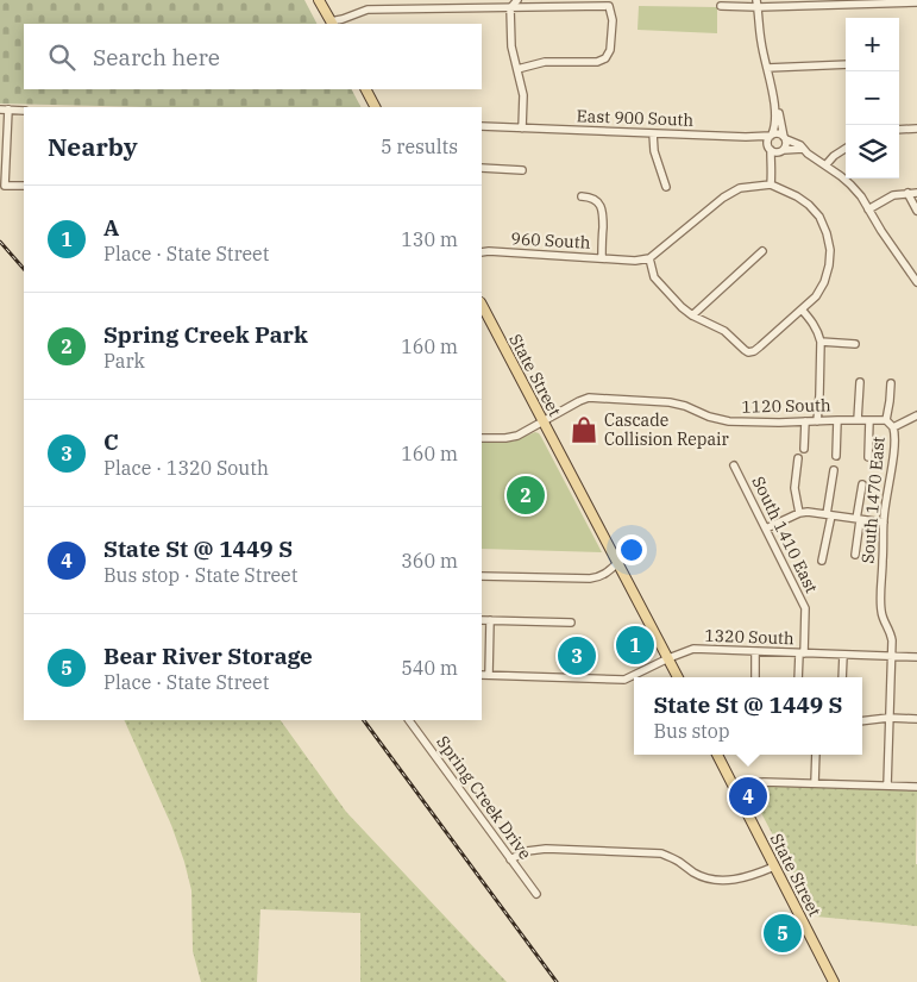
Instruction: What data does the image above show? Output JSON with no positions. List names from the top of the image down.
{
  "streets": {
    "main road": ["State Street"],
    "street": [
      "East 900 South",
      "960 South",
      "1120 South",
      "South 1470 East",
      "South 1410 East",
      "1320 South",
      "Spring Creek Drive"
    ]
  },
  "crossings": [
    ["State Street", "1120 South"],
    ["State Street", "1320 South"],
    ["South 1470 East", "1320 South"],
    ["South 1410 East", "1320 South"]
  ],
  "places": {
    "shop": ["Cascade Collision Repair"]
  },
  "page": {
    "map_buttons": ["+", "−"],
    "search": "Search here",
    "heading": ["Nearby", "5 results"],
    "list": [
      {
        "mark": "1",
        "name": "A",
        "note": "Place · State Street",
        "value": "130 m"
      },
      {
        "mark": "2",
        "name": "Spring Creek Park",
        "note": "Park",
        "value": "160 m"
      },
      {
        "mark": "3",
        "name": "C",
        "note": "Place · 1320 South",
        "value": "160 m"
      },
      {
        "mark": "4",
        "name": "State St @ 1449 S",
        "note": "Bus stop · State Street",
        "value": "360 m"
      },
      {
        "mark": "5",
        "name": "Bear River Storage",
        "note": "Place · State Street",
        "value": "540 m"
      }
    ],
    "pins": [
      "2",
      "1",
      "3",
      "4",
      "5"
    ],
    "popup": ["State St @ 1449 S", "Bus stop"]
  }
}
